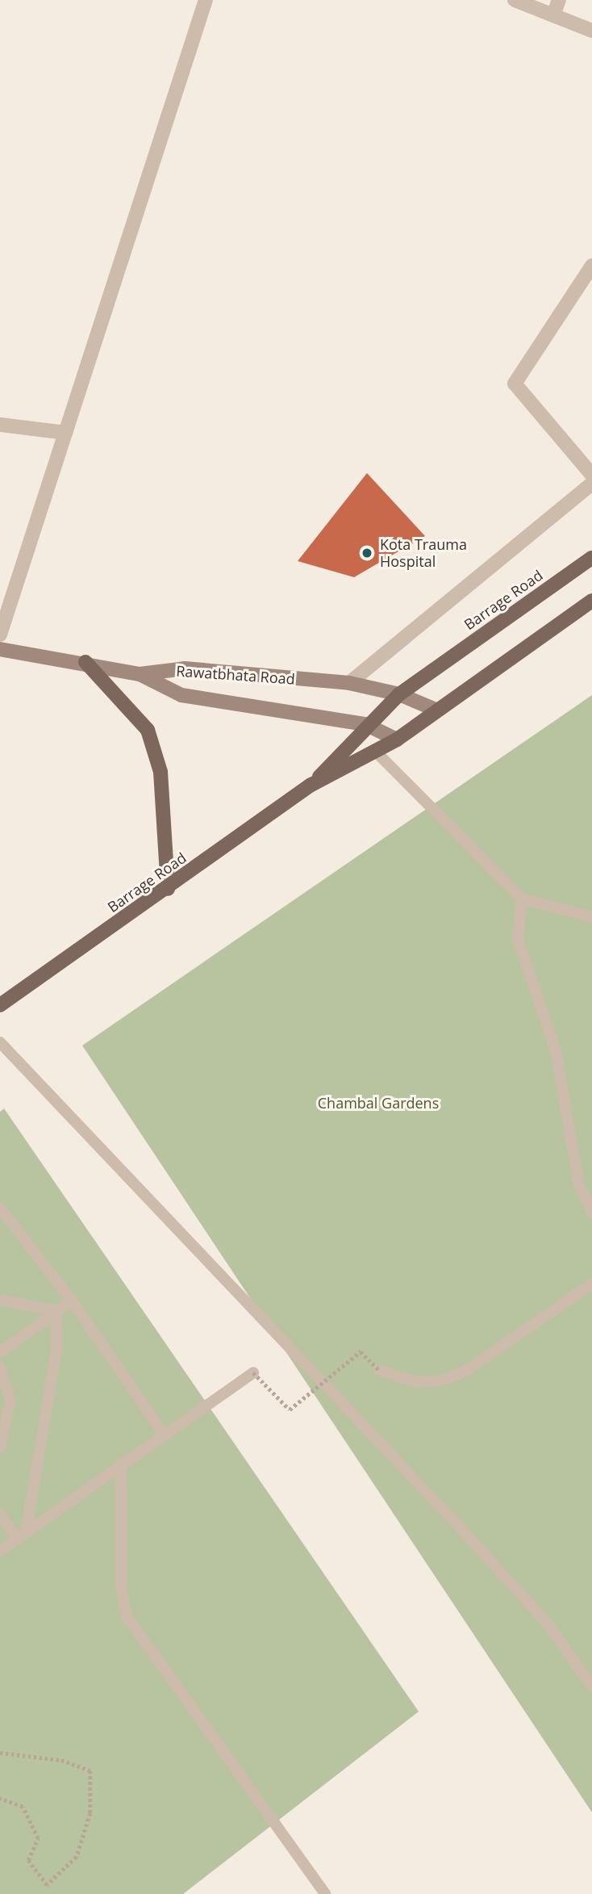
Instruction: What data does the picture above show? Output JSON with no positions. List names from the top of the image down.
{
  "streets": {
    "main road": ["Barrage Road", "Rawatbhata Road"]
  },
  "crossings": [
    ["Barrage Road", "Rawatbhata Road"]
  ],
  "parks": ["Chambal Gardens"],
  "places": ["Kota Trauma Hospital"]
}
